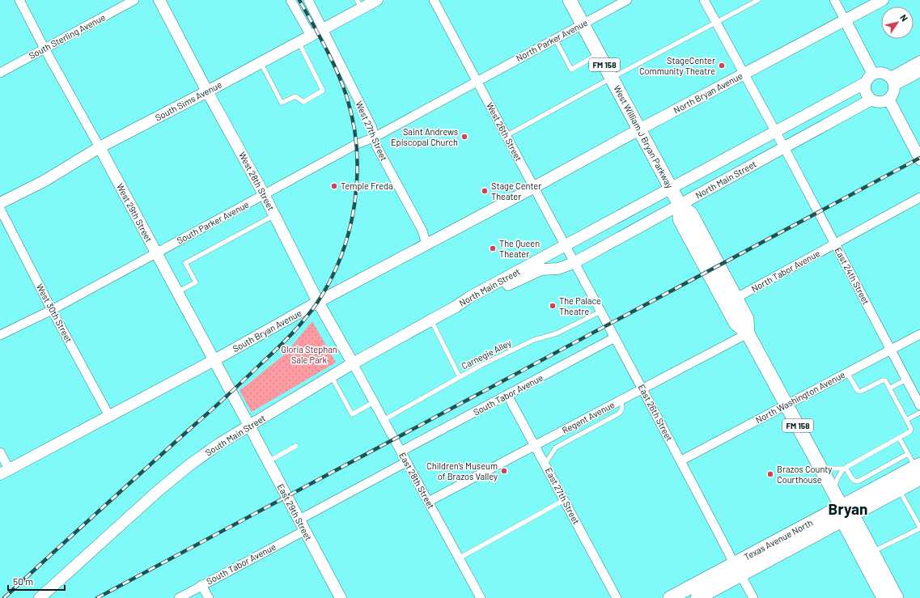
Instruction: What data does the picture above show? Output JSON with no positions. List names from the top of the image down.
{
  "streets": {
    "main road": ["FM 158", "West William J Bryan Parkway", "Texas Avenue North"],
    "street": [
      "South Sterling Avenue",
      "North Parker Avenue",
      "North Bryan Avenue",
      "South Sims Avenue",
      "West 27th Street",
      "West 26th Street",
      "North Main Street",
      "West 28th Street",
      "West 29th Street",
      "South Parker Avenue",
      "North Tabor Avenue",
      "East 24th Street",
      "West 30th Street",
      "South Bryan Avenue",
      "South Tabor Avenue",
      "North Washington Avenue",
      "East 26th Street",
      "Regent Avenue",
      "South Main Street",
      "East 28th Street",
      "East 27th Street",
      "East 29th Street"
    ],
    "lane": ["Carnegie Alley"]
  },
  "crossings": [
    ["South Sterling Avenue", "West 29th Street"],
    ["North Parker Avenue", "West 26th Street"],
    ["North Parker Avenue", "West William J Bryan Parkway"],
    ["North Parker Avenue", "South Parker Avenue"],
    ["FM 158", "West William J Bryan Parkway"],
    ["FM 158", "North Main Street"],
    ["FM 158", "North Tabor Avenue"],
    ["FM 158", "North Washington Avenue"],
    ["FM 158", "Regent Avenue"],
    ["FM 158", "Texas Avenue North"],
    ["North Bryan Avenue", "West 26th Street"],
    ["North Bryan Avenue", "West William J Bryan Parkway"],
    ["North Bryan Avenue", "East 24th Street"],
    ["North Bryan Avenue", "South Bryan Avenue"],
    ["South Sims Avenue", "West 27th Street"],
    ["South Sims Avenue", "West 28th Street"],
    ["South Sims Avenue", "West 29th Street"],
    ["West 27th Street", "South Parker Avenue"],
    ["West 27th Street", "South Bryan Avenue"],
    ["West 26th Street", "North Main Street"],
    ["West 26th Street", "South Parker Avenue"],
    ["West 26th Street", "South Bryan Avenue"],
    ["West 26th Street", "East 26th Street"],
    ["West William J Bryan Parkway", "North Main Street"],
    ["North Main Street", "East 24th Street"],
    ["North Main Street", "East 26th Street"],
    ["North Main Street", "South Main Street"],
    ["West 28th Street", "South Parker Avenue"],
    ["West 28th Street", "South Bryan Avenue"],
    ["West 28th Street", "South Main Street"],
    ["West 28th Street", "East 28th Street"],
    ["West 29th Street", "South Parker Avenue"],
    ["West 29th Street", "South Bryan Avenue"],
    ["West 29th Street", "South Main Street"],
    ["West 29th Street", "East 29th Street"],
    ["South Parker Avenue", "West 30th Street"],
    ["North Tabor Avenue", "East 24th Street"],
    ["East 24th Street", "North Washington Avenue"],
    ["West 30th Street", "South Bryan Avenue"],
    ["Carnegie Alley", "East 26th Street"],
    ["Carnegie Alley", "East 28th Street"],
    ["South Tabor Avenue", "East 26th Street"],
    ["South Tabor Avenue", "East 28th Street"],
    ["South Tabor Avenue", "East 27th Street"],
    ["South Tabor Avenue", "East 29th Street"],
    ["North Washington Avenue", "East 26th Street"],
    ["East 26th Street", "Regent Avenue"],
    ["East 26th Street", "Texas Avenue North"],
    ["Regent Avenue", "East 28th Street"],
    ["Regent Avenue", "East 27th Street"],
    ["South Main Street", "East 28th Street"],
    ["South Main Street", "East 29th Street"]
  ],
  "districts": ["Bryan"],
  "parks": ["Gloria Stephan Sale Park"],
  "places": [
    "StageCenter Community Theatre",
    "Saint Andrews Episcopal Church",
    "Temple Freda",
    "Stage Center Theater",
    "The Queen Theater",
    "The Palace Theatre",
    "Children's Museum of Brazos Valley",
    "Brazos County Courthouse"
  ],
  "scale_bar": "50 m",
  "north": "top right"
}
